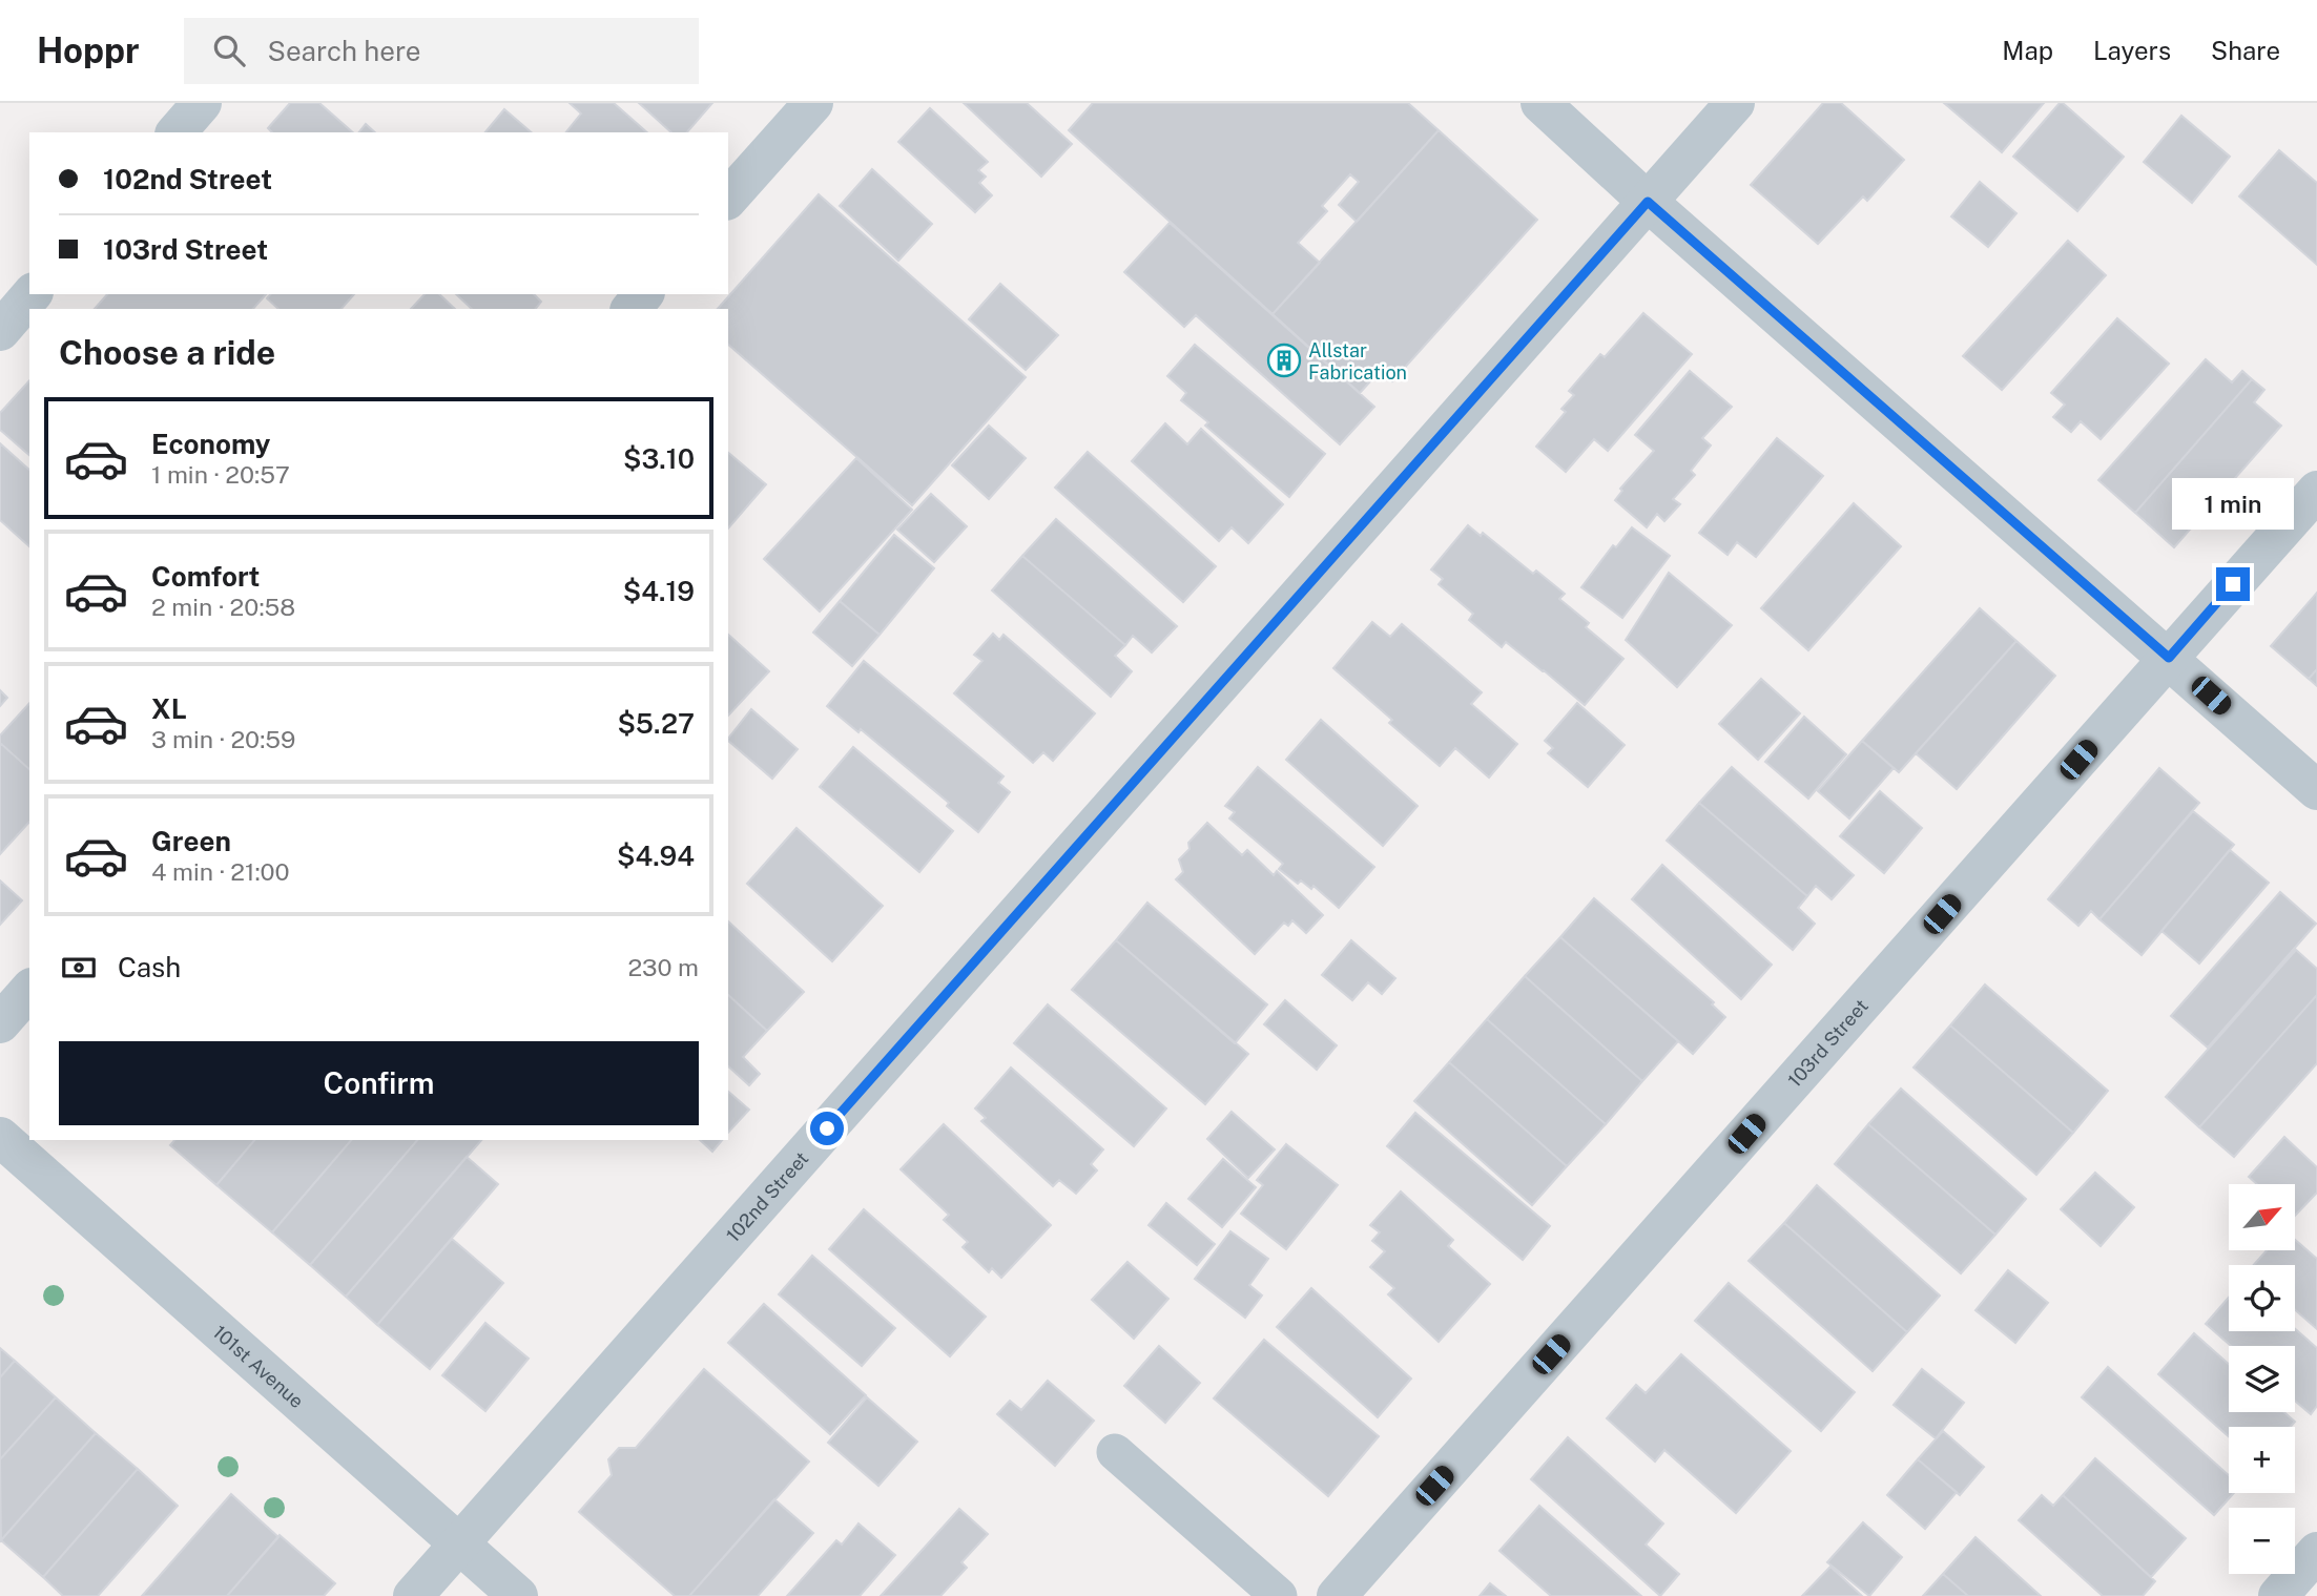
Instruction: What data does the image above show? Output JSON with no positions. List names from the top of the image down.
{
  "streets": {
    "street": ["103rd Street", "102nd Street", "101st Avenue"]
  },
  "crossings": [
    ["102nd Street", "101st Avenue"]
  ],
  "places": {
    "building": ["Allstar Fabrication"]
  },
  "north": "top right",
  "page": {
    "header": "Hoppr",
    "search": "Search here",
    "nav": ["Map", "Layers", "Share"],
    "banner": ["102nd Street", "103rd Street"],
    "heading": "Choose a ride",
    "list": [
      {
        "name": "Economy",
        "note": "1 min · 20:57",
        "value": "$3.10"
      },
      {
        "name": "Comfort",
        "note": "2 min · 20:58",
        "value": "$4.19"
      },
      {
        "name": "XL",
        "note": "3 min · 20:59",
        "value": "$5.27"
      },
      {
        "name": "Green",
        "note": "4 min · 21:00",
        "value": "$4.94"
      }
    ],
    "bubble": "1 min",
    "pay": ["Cash", "230 m"],
    "buttons": "Confirm",
    "map_buttons": ["+", "−"]
  }
}
